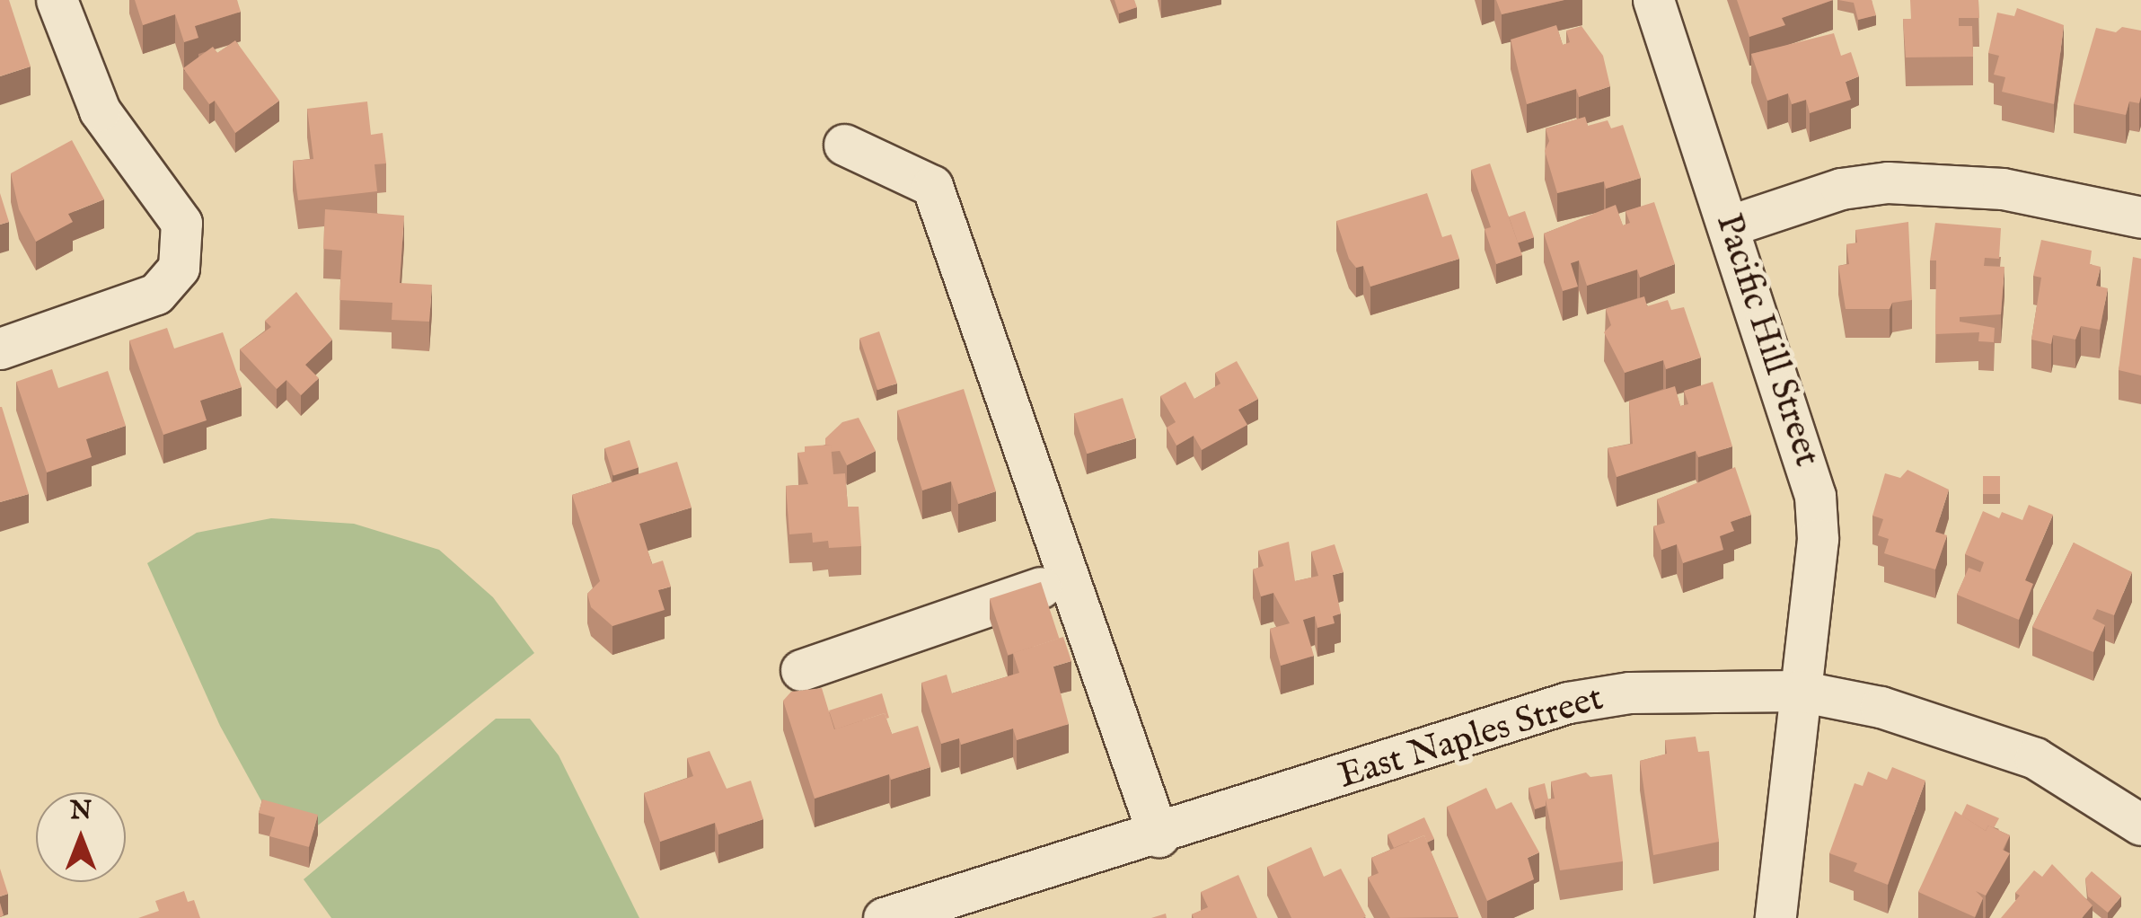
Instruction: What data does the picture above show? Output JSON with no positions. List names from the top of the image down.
{
  "streets": {
    "street": ["Pacific Hill Street", "East Naples Street"]
  },
  "crossings": [
    ["Pacific Hill Street", "East Naples Street"]
  ],
  "north": "top"
}
